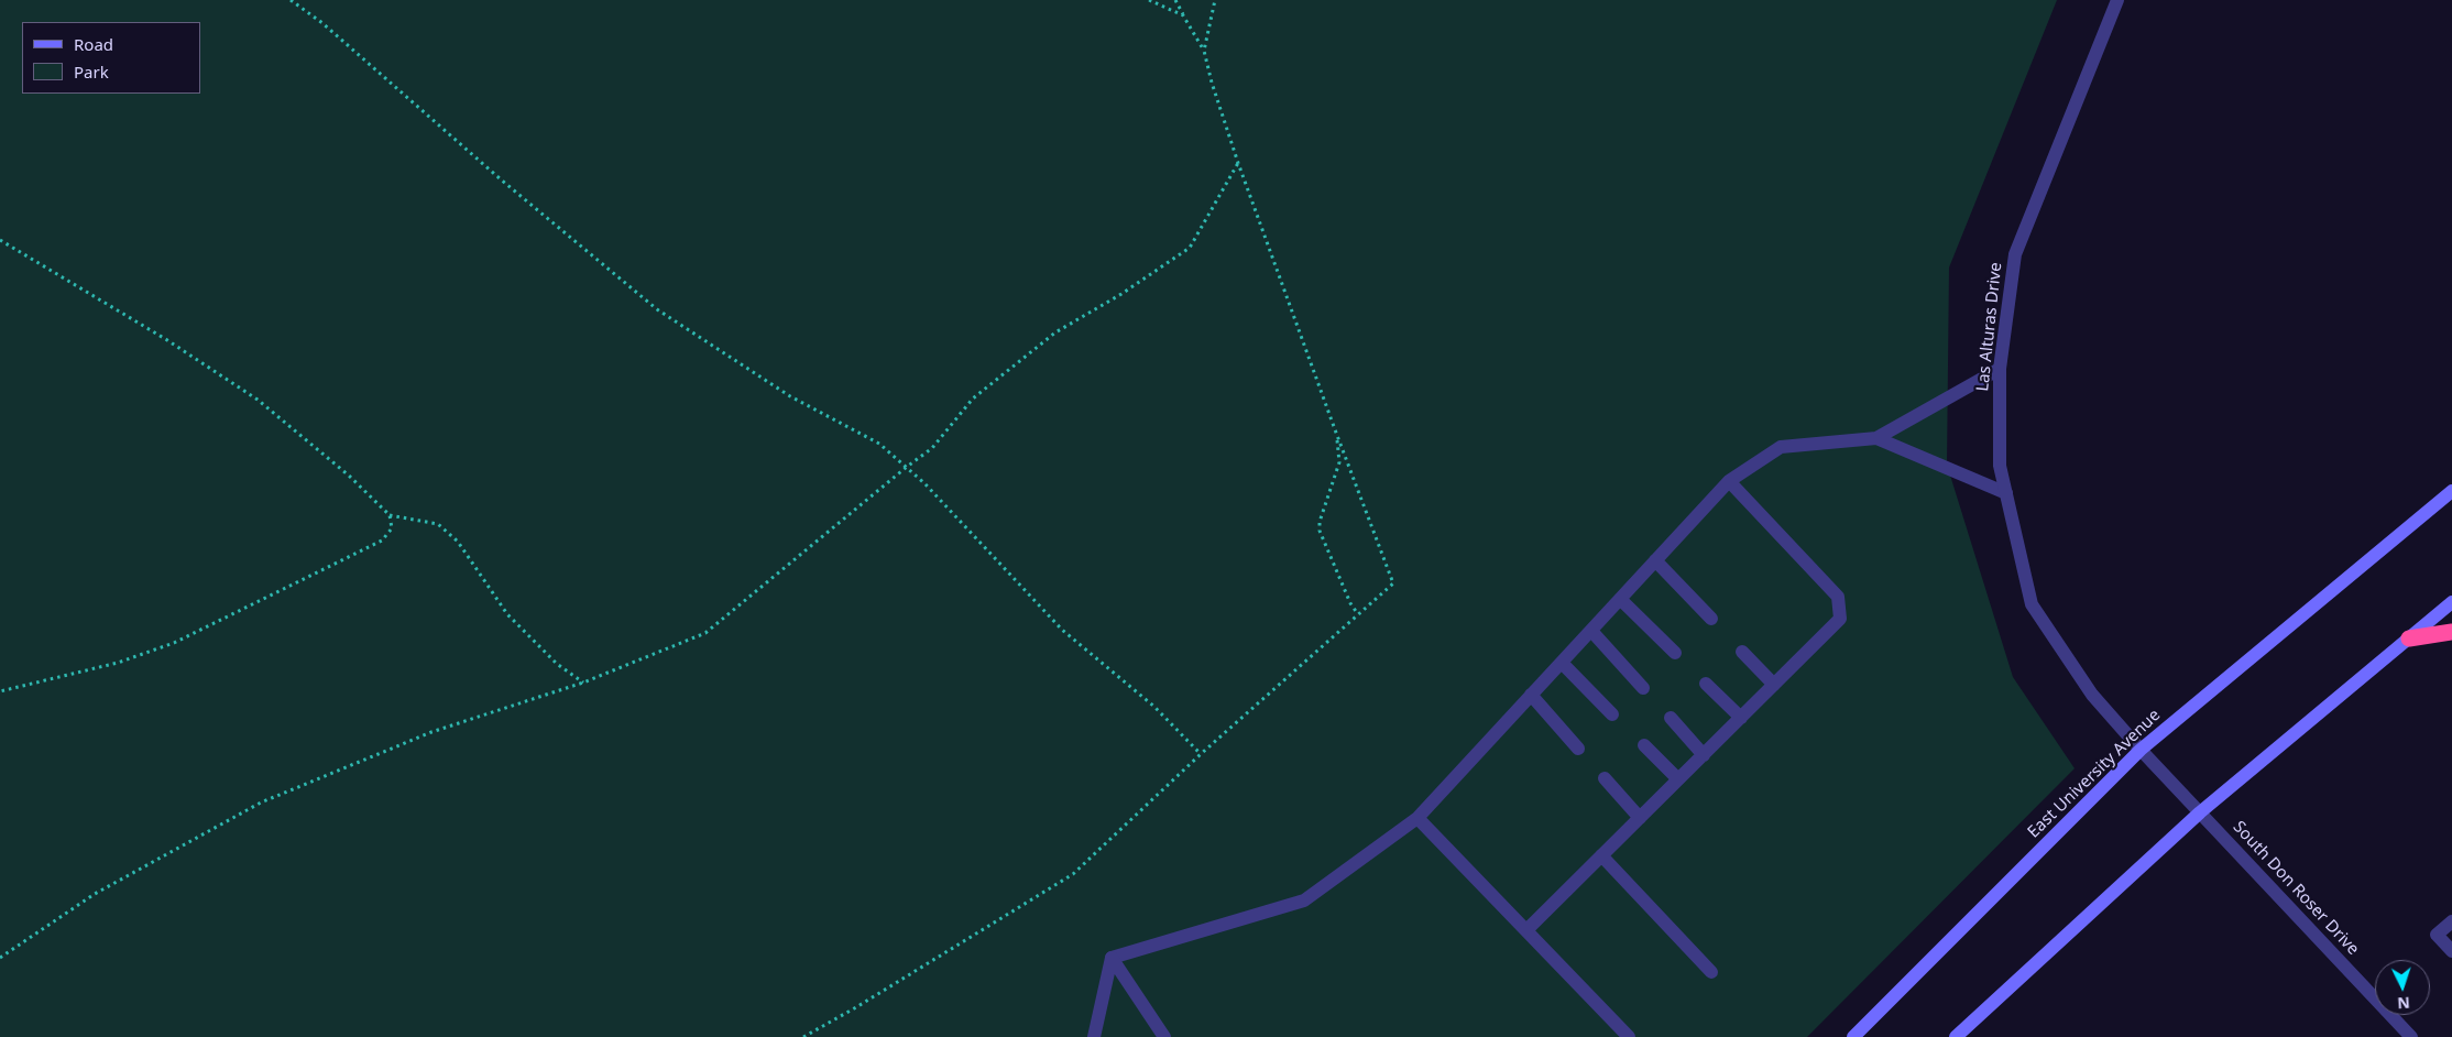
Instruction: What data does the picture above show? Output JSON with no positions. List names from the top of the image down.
{
  "streets": {
    "main road": ["East University Avenue"],
    "street": ["Las Alturas Drive", "South Don Roser Drive"]
  },
  "crossings": [
    ["Las Alturas Drive", "East University Avenue"],
    ["Las Alturas Drive", "South Don Roser Drive"]
  ],
  "legend": ["Road", "Park"],
  "north": "bottom"
}
